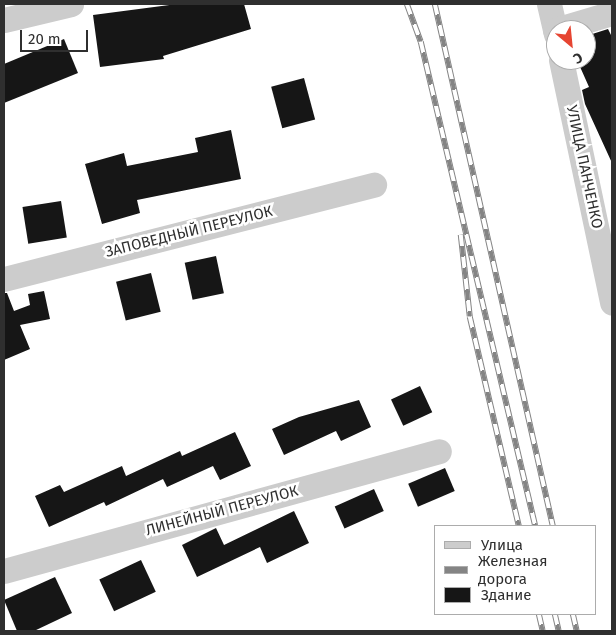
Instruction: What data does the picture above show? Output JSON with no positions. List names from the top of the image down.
{
  "streets": {
    "street": ["УЛИЦА ПАНЧЕНКО", "ЗАПОВЕДНЫЙ ПЕРЕУЛОК", "ЛИНЕЙНЫЙ ПЕРЕУЛОК"]
  },
  "legend": ["Улица", "Железная дорога", "Здание"],
  "scale_bar": "20 m",
  "north": "bottom right"
}
